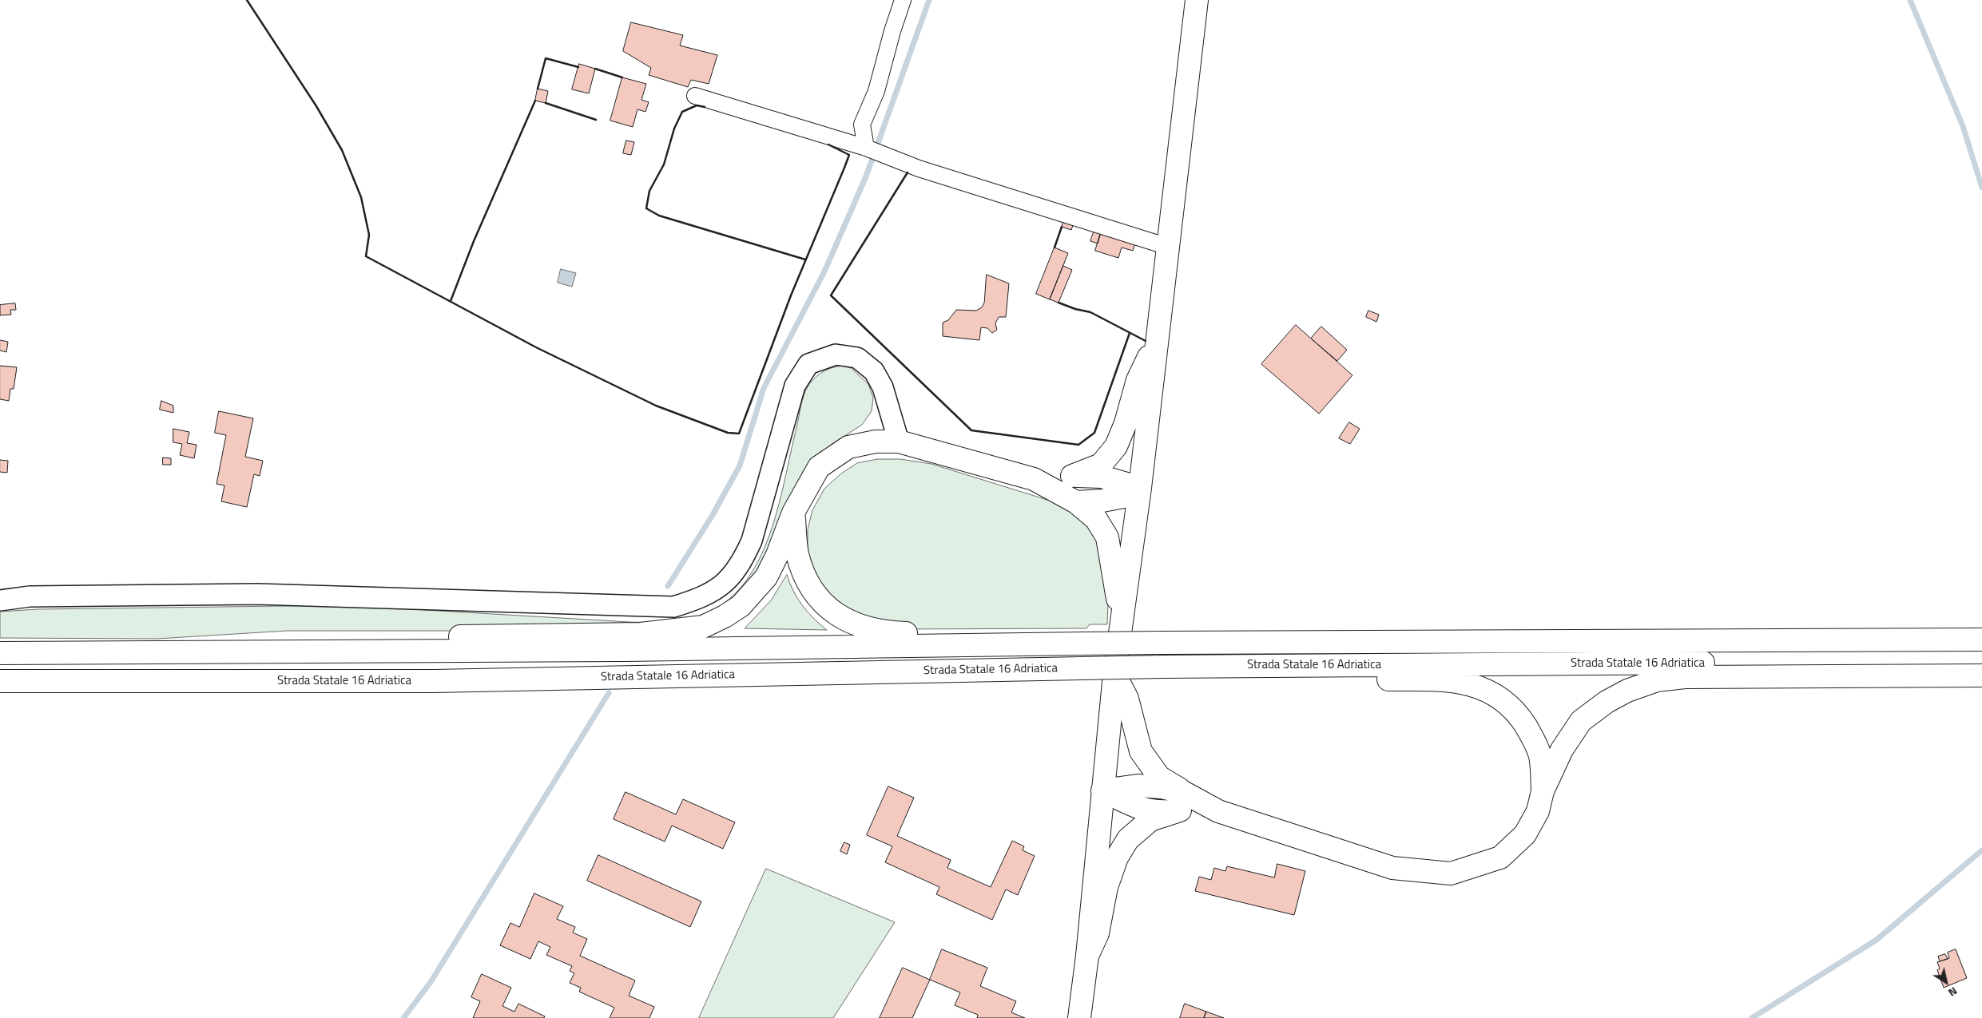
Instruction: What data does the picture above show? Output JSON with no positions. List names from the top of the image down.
{
  "streets": {
    "main road": ["Strada Statale 16 Adriatica"]
  },
  "north": "bottom right"
}
